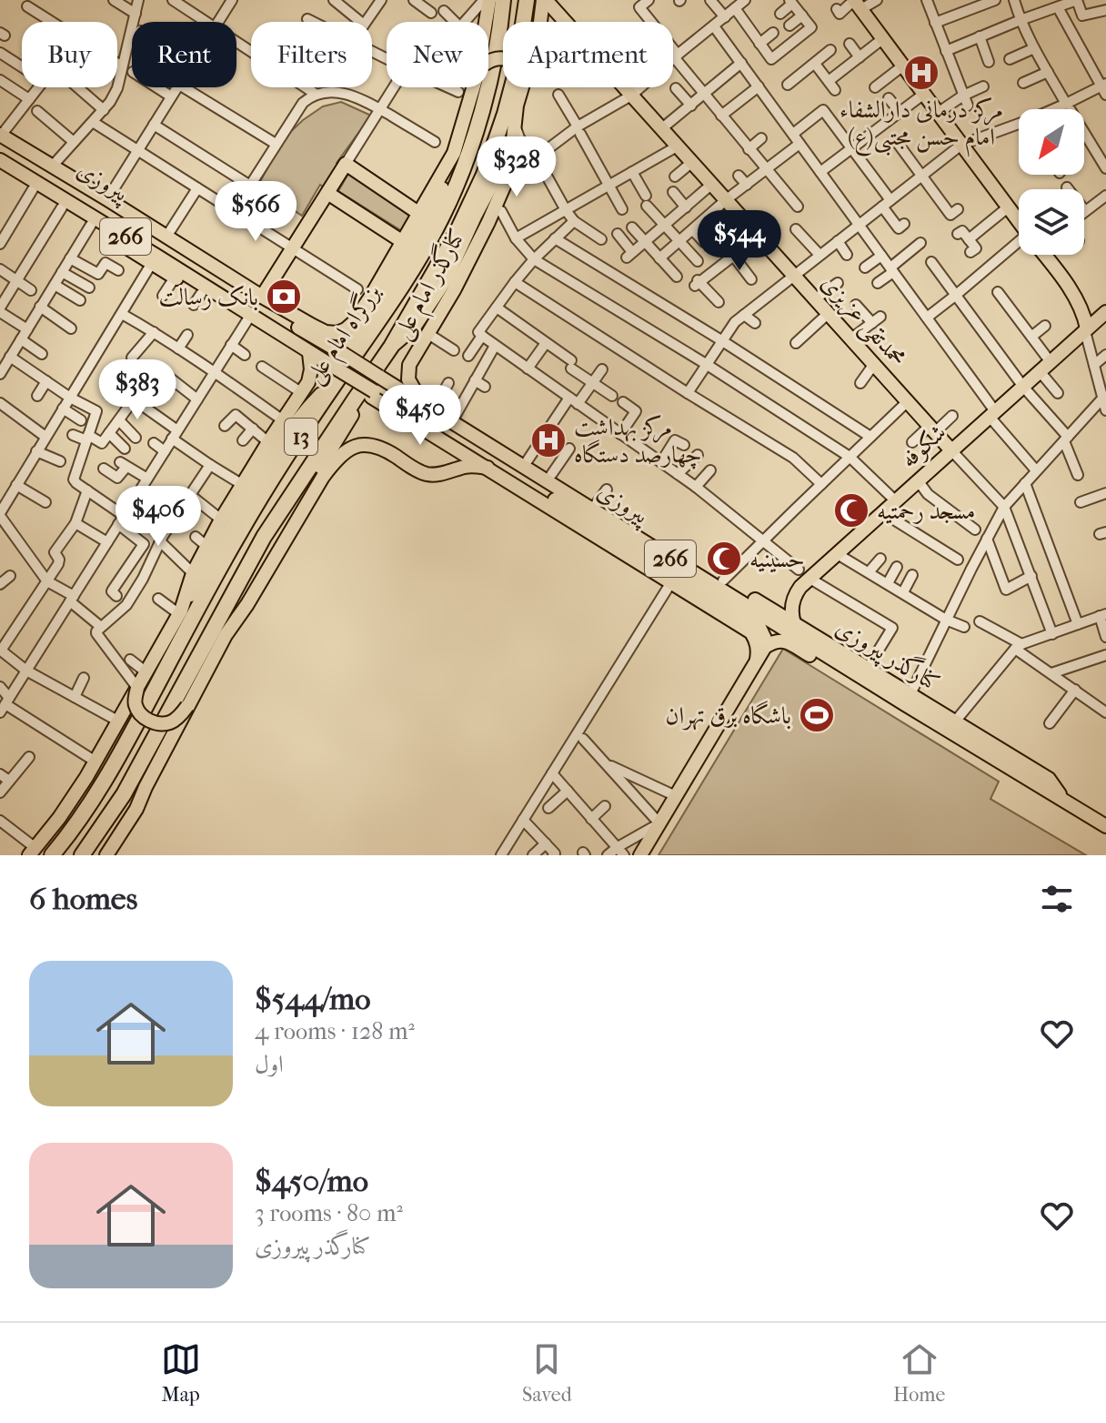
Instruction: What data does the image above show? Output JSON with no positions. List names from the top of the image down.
{
  "streets": {
    "highway": ["بزرگراه امام علی", "13"],
    "main road": [
      "پیروزی",
      "266",
      "کنارگذر امام علی",
      "محمدتقی عزیزی",
      "شکوفه",
      "کنارگذر پیروزی"
    ]
  },
  "crossings": [
    ["پیروزی", "266"],
    ["پیروزی", "کنارگذر امام علی"],
    ["پیروزی", "بزرگراه امام علی"],
    ["پیروزی", "کنارگذر پیروزی"],
    ["266", "کنارگذر امام علی"],
    ["266", "کنارگذر پیروزی"],
    ["کنارگذر امام علی", "محمدتقی عزیزی"],
    ["محمدتقی عزیزی", "شکوفه"],
    ["شکوفه", "کنارگذر پیروزی"]
  ],
  "places": {
    "hospital": ["مرکز درمانی دارالشفاء امام حسن مجتبی(ع)", "مرکز بهداشت چهارصد دستگاه"],
    "bank": ["بانک رسالت"],
    "mosque": ["مسجد رحمتیه", "حسینیه"],
    "sports": ["باشگاه برق تهران"]
  },
  "north": "bottom left",
  "page": {
    "chip": [
      "Buy",
      "Rent",
      "Filters",
      "New",
      "Apartment"
    ],
    "price": [
      "$328",
      "$566",
      "$544",
      "$383",
      "$450",
      "$406"
    ],
    "heading": "6 homes",
    "list": [
      {
        "name": "$544/mo",
        "note": "4 rooms · 128 m² · اول"
      },
      {
        "name": "$450/mo",
        "note": "3 rooms · 80 m² · کنارگذر پیروزی"
      }
    ],
    "tabs": ["Map", "Saved", "Home"]
  }
}
